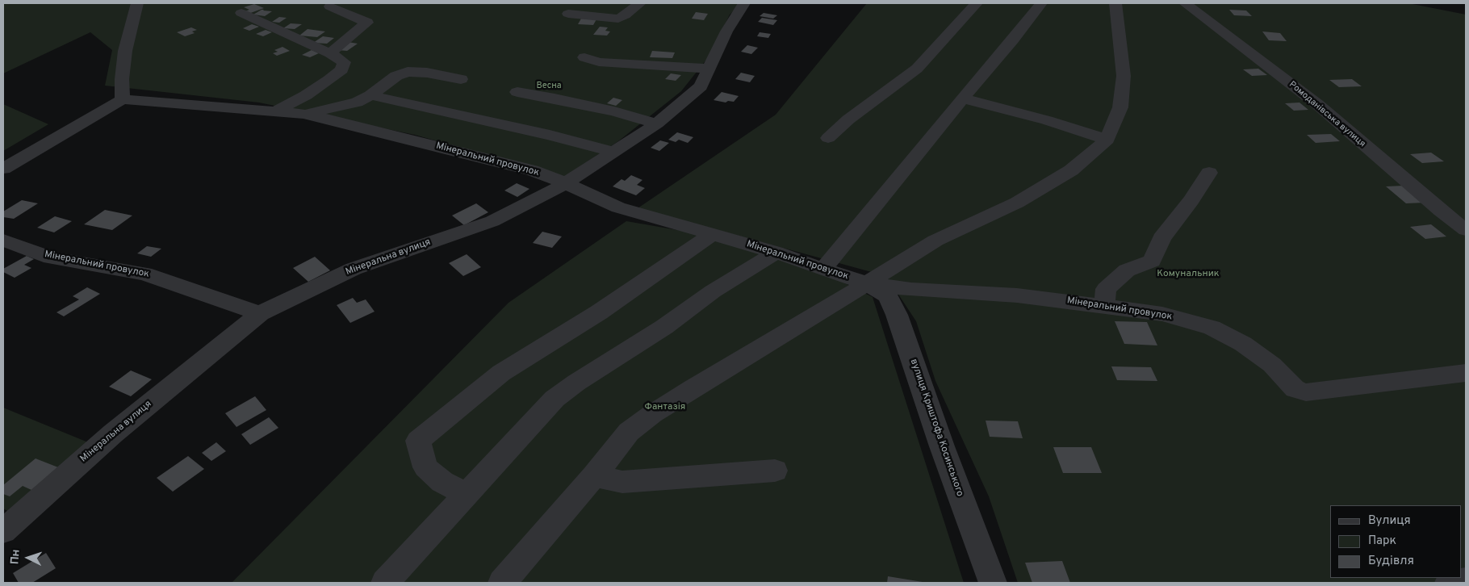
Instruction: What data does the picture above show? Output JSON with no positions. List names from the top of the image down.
{
  "streets": {
    "street": [
      "Ромоданівська вулиця",
      "Мінеральний провулок",
      "Мінеральна вулиця",
      "вулиця Криштофа Косинського"
    ]
  },
  "crossings": [
    ["Мінеральний провулок", "Мінеральна вулиця"],
    ["Мінеральний провулок", "вулиця Криштофа Косинського"]
  ],
  "parks": ["Весна", "Комунальник", "Фантазія"],
  "legend": ["Вулиця", "Парк", "Будівля"],
  "north": "left"
}
